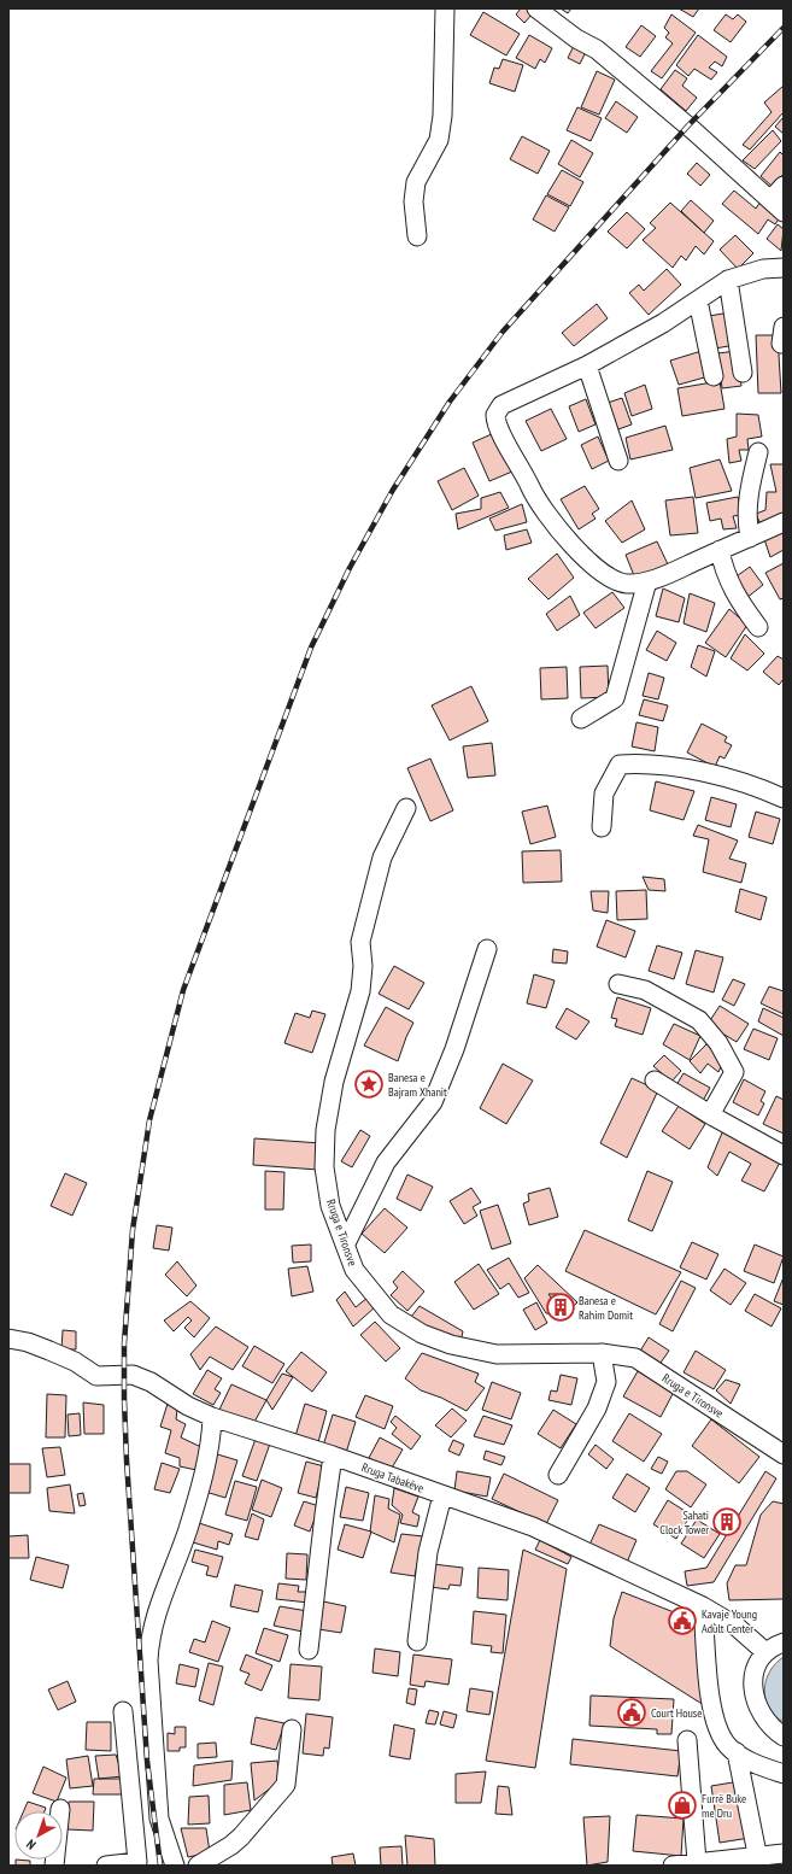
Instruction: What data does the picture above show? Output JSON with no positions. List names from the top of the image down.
{
  "streets": {
    "street": ["Rruga e Tironsve", "Rruga Tabakëve"]
  },
  "places": {
    "place": ["Banesa e Bajram Xhanit"],
    "building": ["Banesa e Rahim Domit", "Sahati Clock Tower"],
    "public building": ["Kavaje Young Adult Center", "Court House"],
    "shop": ["Furrë Buke me Dru"]
  },
  "north": "bottom left"
}
